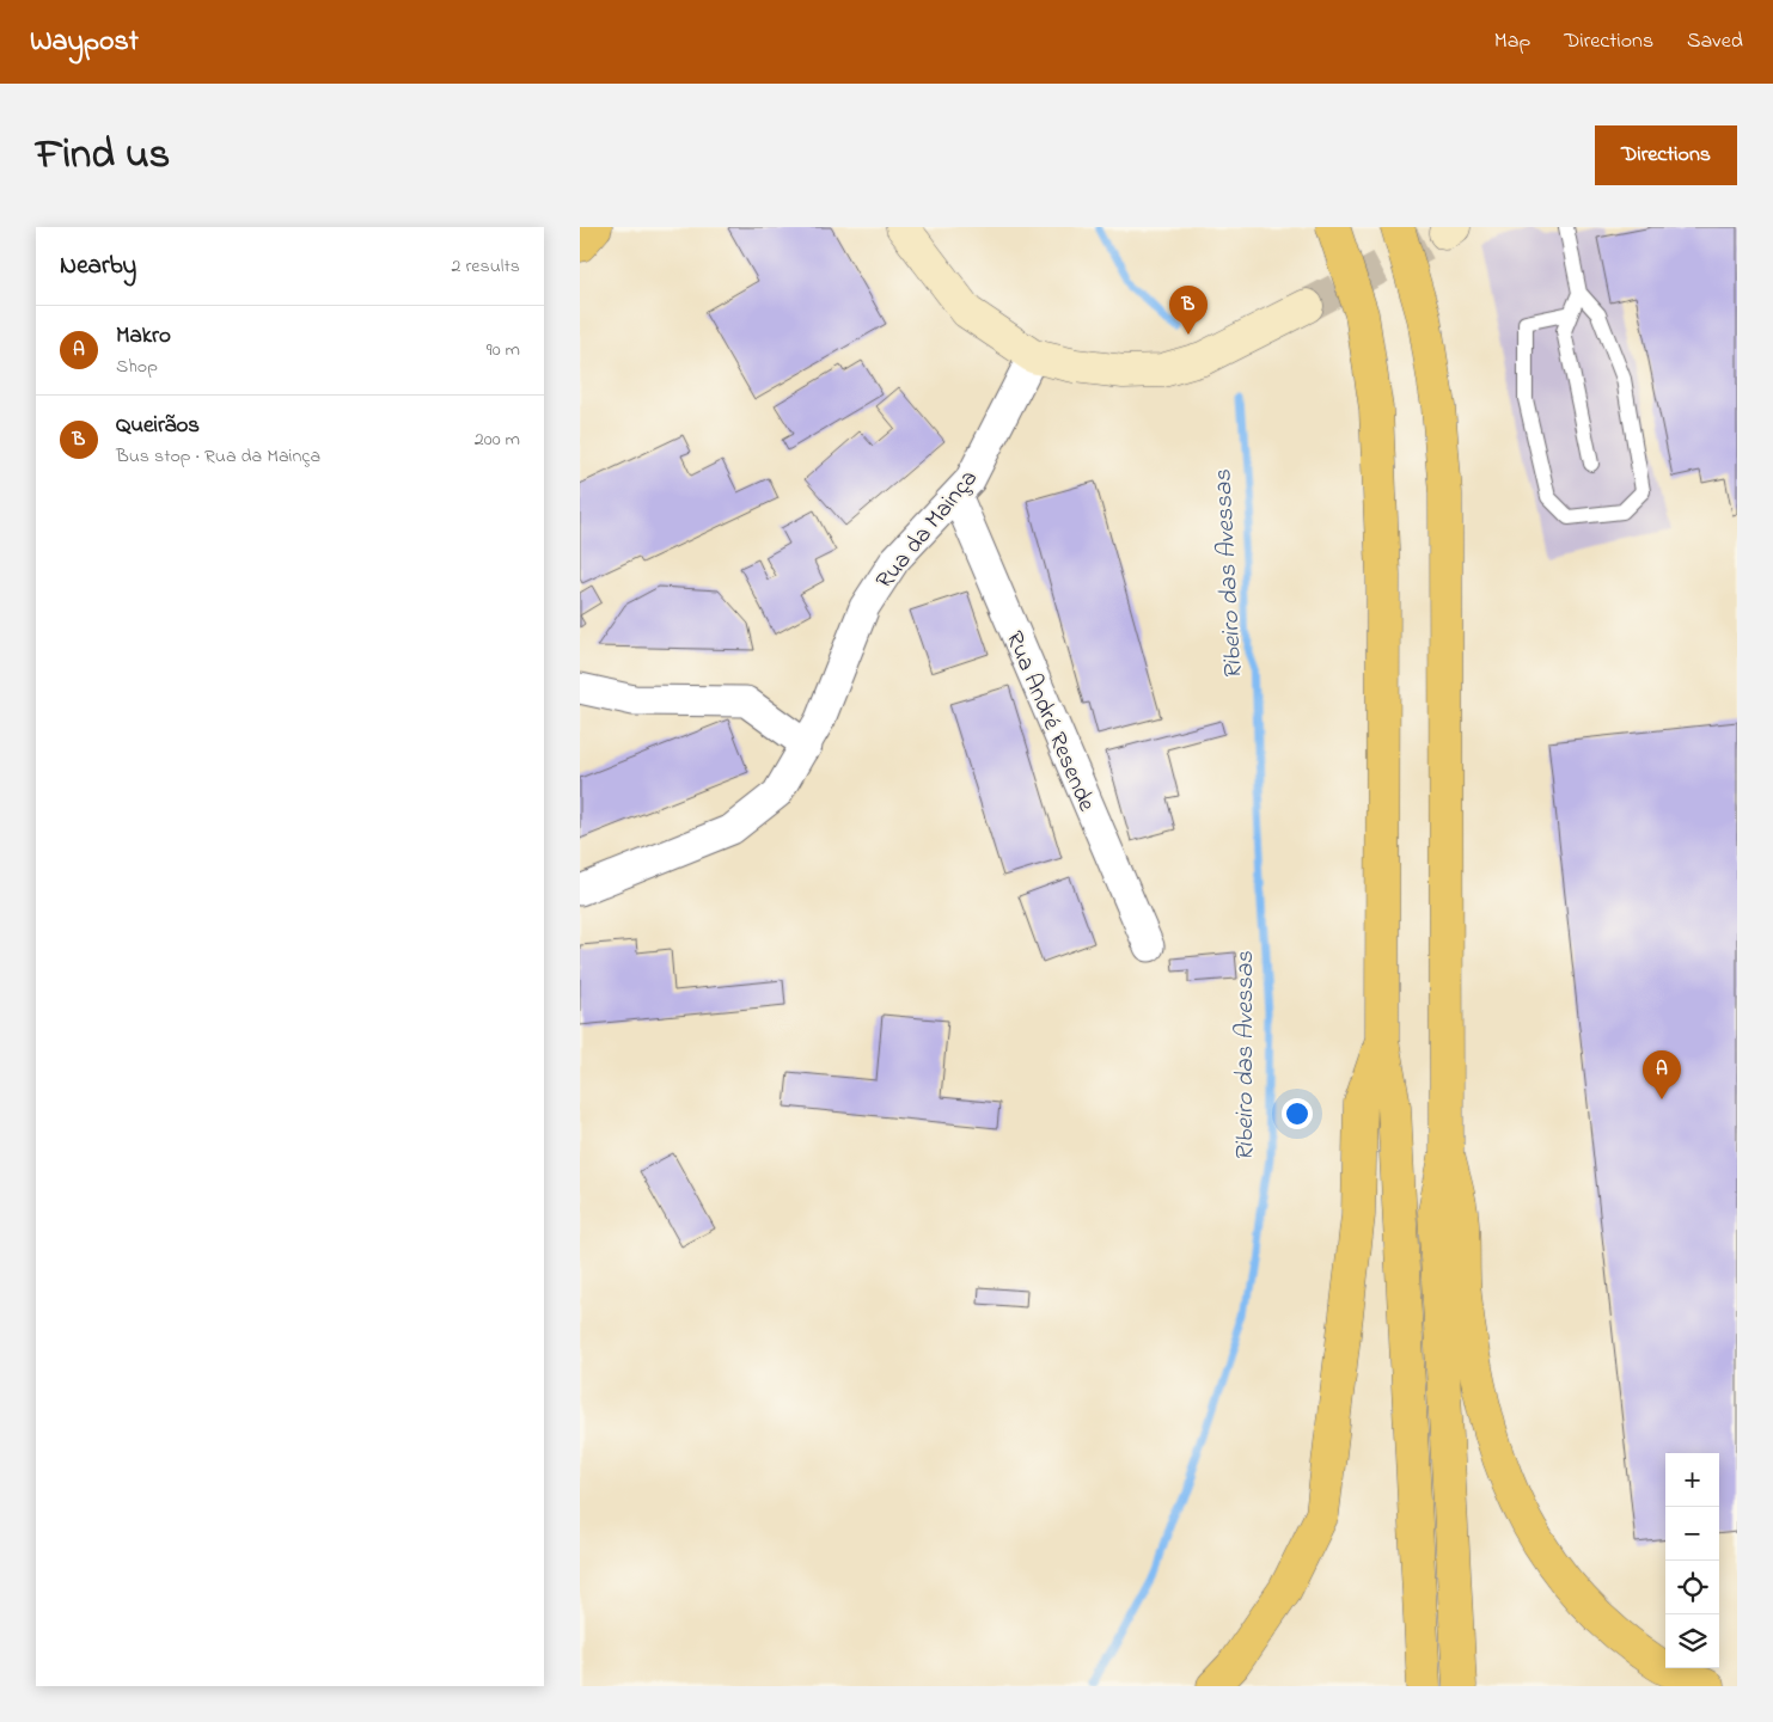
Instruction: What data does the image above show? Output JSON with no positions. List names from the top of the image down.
{
  "streets": {
    "street": ["Rua da Mainça", "Rua André Resende"]
  },
  "crossings": [
    ["Rua da Mainça", "Rua André Resende"]
  ],
  "water": ["Ribeiro das Avessas"],
  "page": {
    "header": "Waypost",
    "nav": ["Map", "Directions", "Saved"],
    "title": "Find us",
    "buttons": "Directions",
    "heading": ["Nearby", "2 results"],
    "pins": ["B", "A"],
    "list": [
      {
        "mark": "A",
        "name": "Makro",
        "note": "Shop",
        "value": "90 m"
      },
      {
        "mark": "B",
        "name": "Queirãos",
        "note": "Bus stop · Rua da Mainça",
        "value": "200 m"
      }
    ],
    "map_buttons": ["+", "−"]
  }
}
